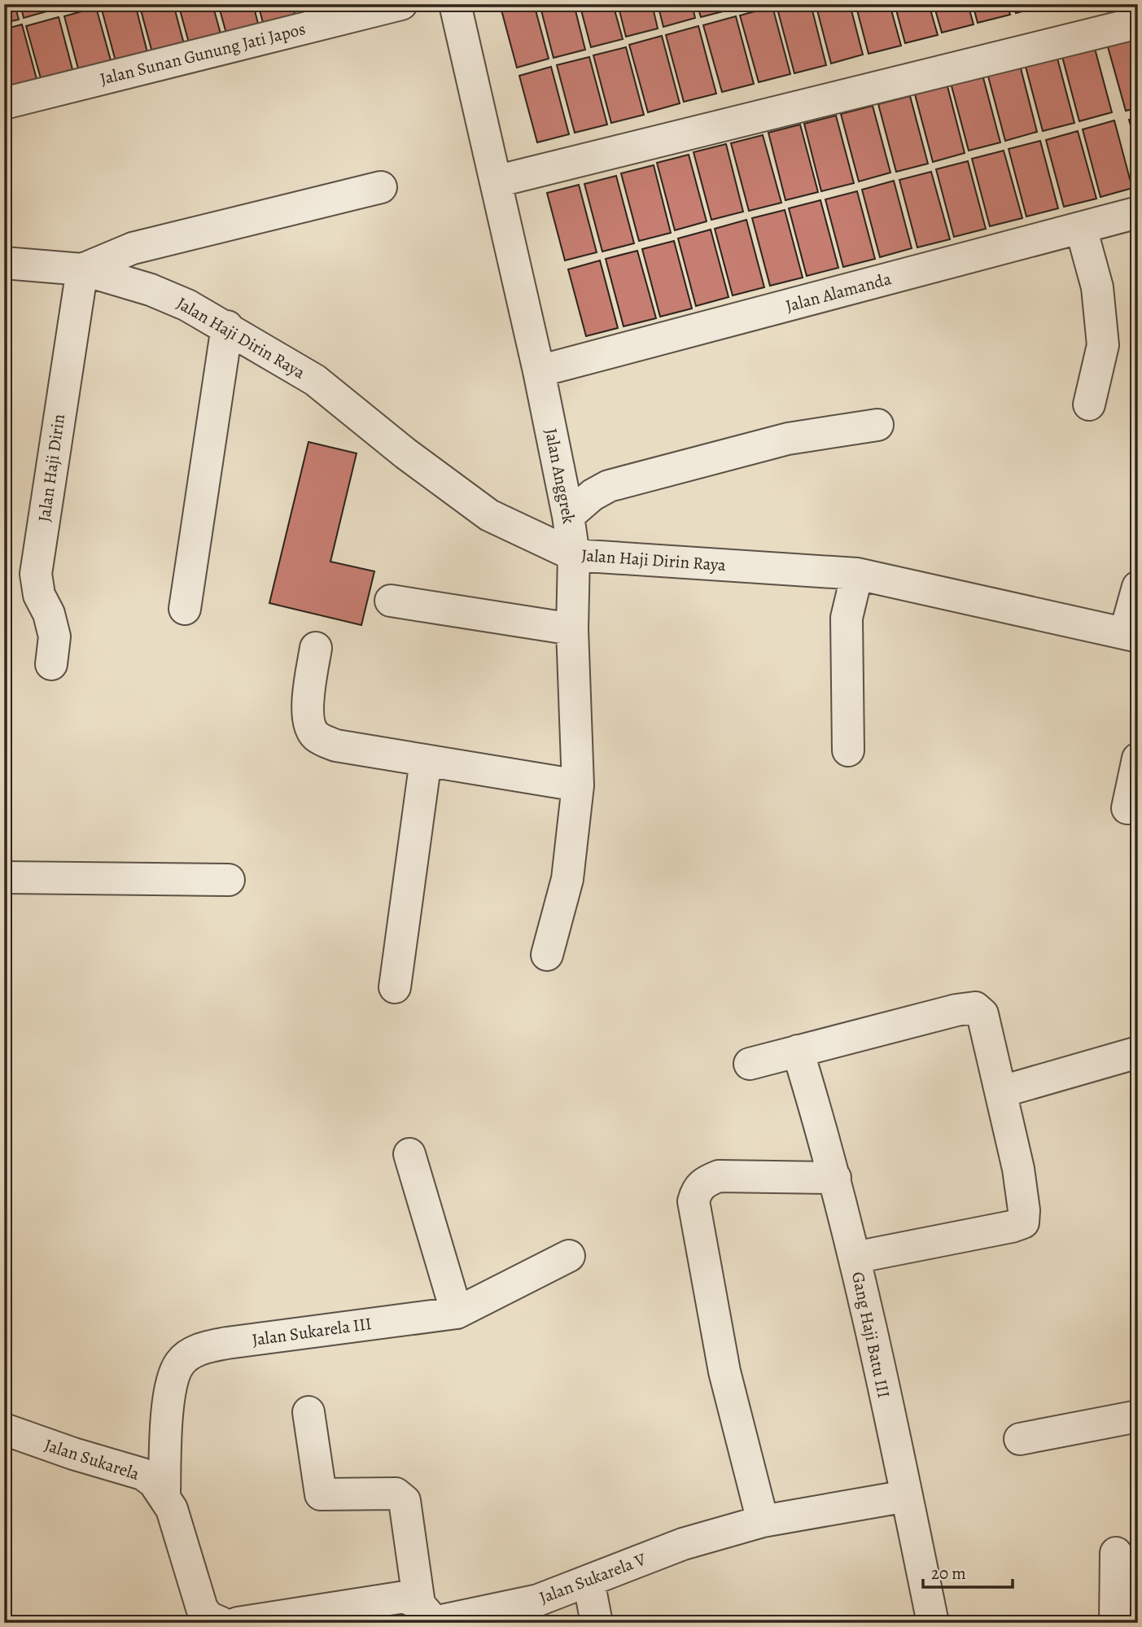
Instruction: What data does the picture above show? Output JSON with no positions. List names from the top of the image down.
{
  "streets": {
    "street": [
      "Jalan Sunan Gunung Jati Japos",
      "Jalan Alamanda",
      "Jalan Haji Dirin Raya",
      "Jalan Haji Dirin",
      "Jalan Anggrek",
      "Jalan Sukarela III",
      "Gang Haji Batu III",
      "Jalan Sukarela",
      "Jalan Sukarela V"
    ]
  },
  "crossings": [
    ["Jalan Alamanda", "Jalan Anggrek"],
    ["Jalan Haji Dirin Raya", "Jalan Haji Dirin"],
    ["Jalan Haji Dirin Raya", "Jalan Anggrek"],
    ["Jalan Sukarela III", "Jalan Sukarela"],
    ["Gang Haji Batu III", "Jalan Sukarela V"],
    ["Jalan Sukarela", "Jalan Sukarela V"]
  ],
  "scale_bar": "20 m"
}
